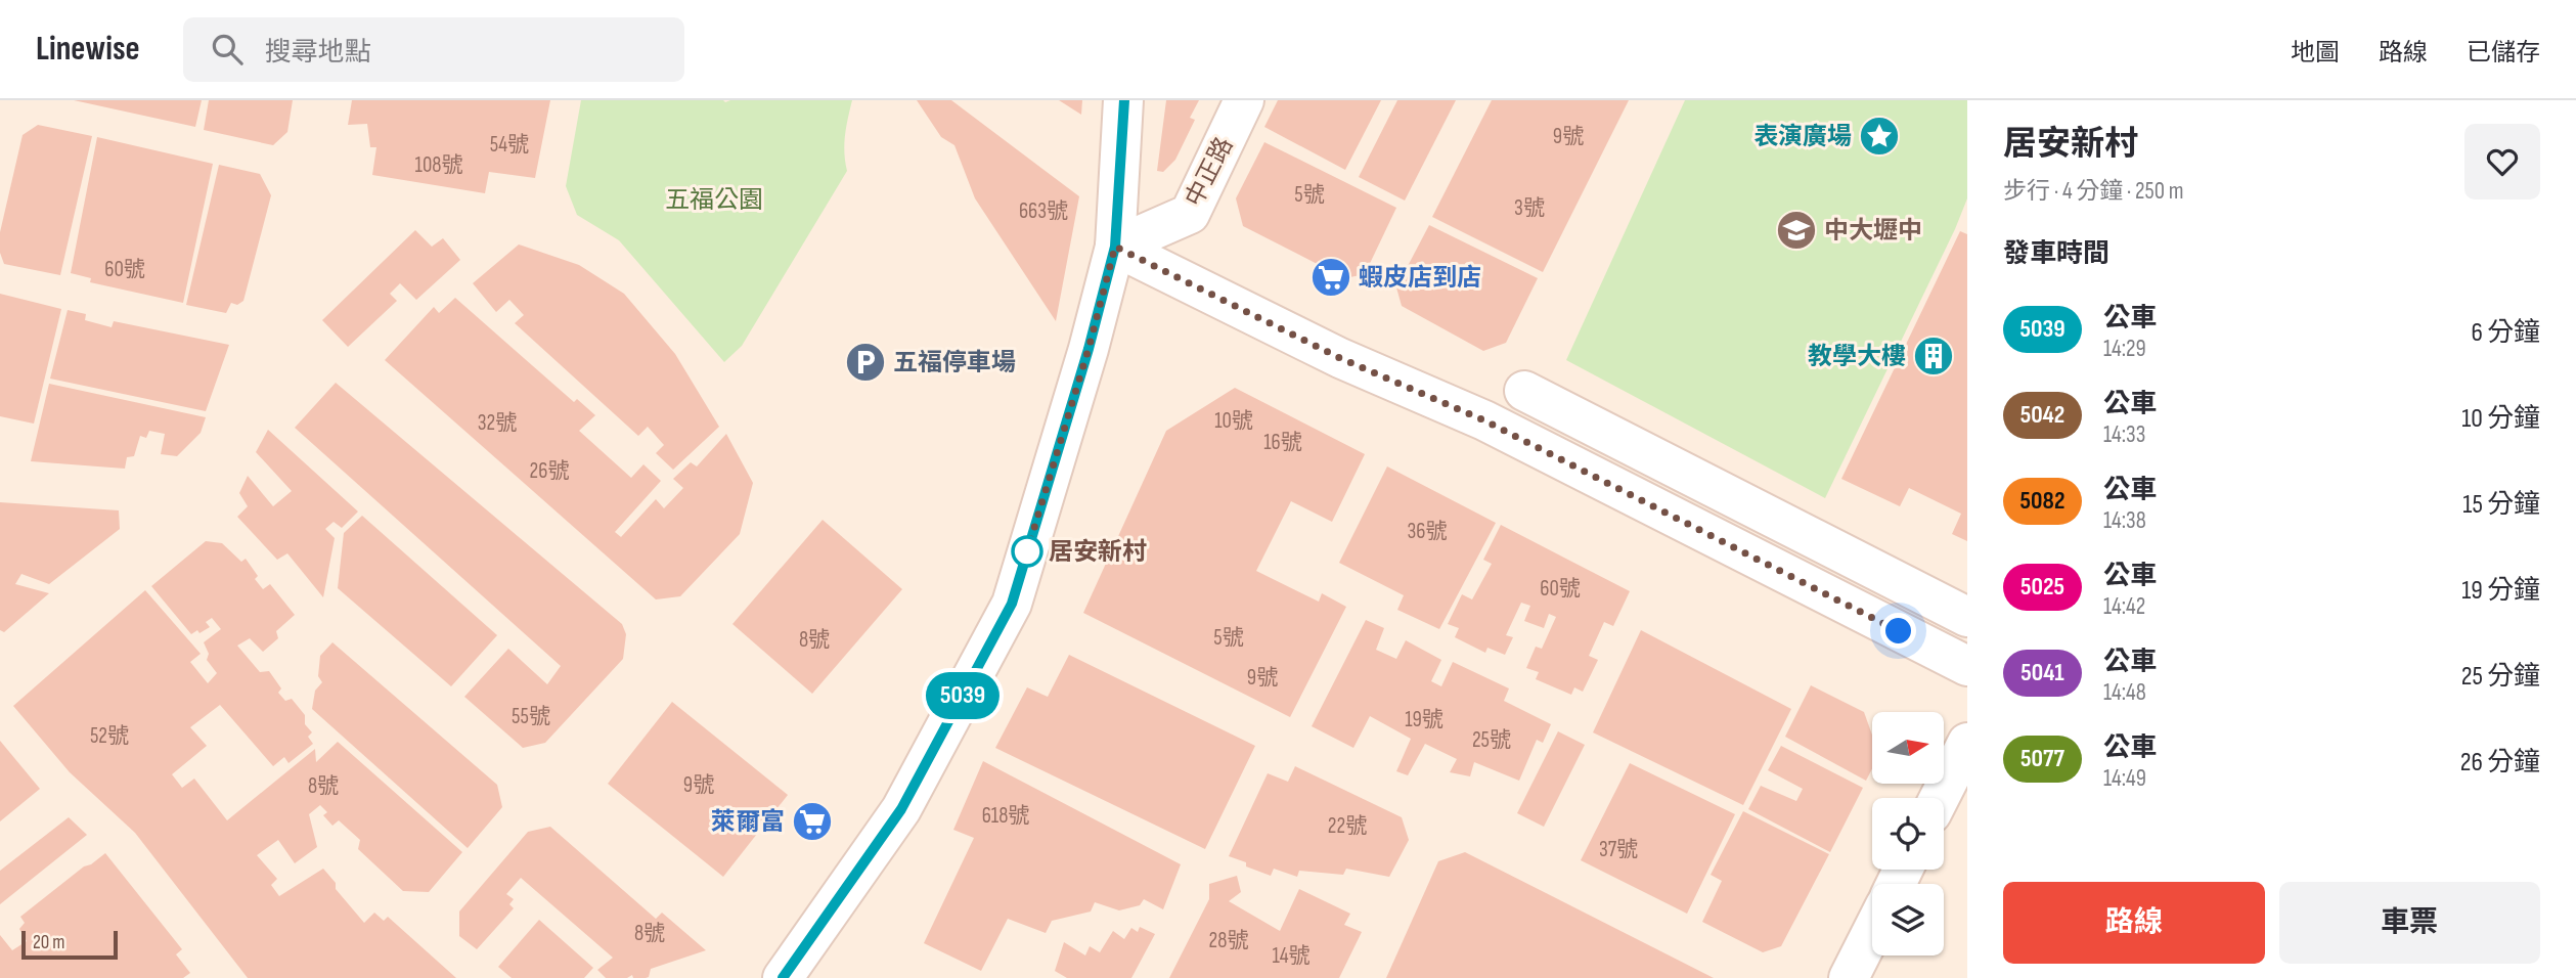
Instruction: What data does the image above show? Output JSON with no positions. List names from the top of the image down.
{
  "streets": {
    "street": ["中正路"]
  },
  "parks": ["五福公園"],
  "places": {
    "place": ["表演廣場"],
    "school or university": ["中大壢中"],
    "supermarket": ["蝦皮店到店", "萊爾富"],
    "building": ["教學大樓"],
    "parking": ["五福停車場"],
    "other": ["居安新村"]
  },
  "lines": ["bus line 5039"],
  "house_numbers": [
    "9號",
    "54號",
    "108號",
    "5號",
    "3號",
    "663號",
    "60號",
    "10號",
    "32號",
    "16號",
    "26號",
    "36號",
    "60號",
    "5號",
    "8號",
    "9號",
    "55號",
    "19號",
    "52號",
    "25號",
    "9號",
    "8號",
    "618號",
    "22號",
    "37號",
    "8號",
    "28號",
    "14號"
  ],
  "scale_bar": "20 m",
  "north": "right",
  "page": {
    "header": "Linewise",
    "search": "搜尋地點",
    "nav": ["地圖", "路線", "已儲存"],
    "on_map": "5039",
    "heading": [
      ["居安新村", "步行 · 4 分鐘 · 250 m"],
      "發車時間"
    ],
    "list": [
      {
        "mark": "5039",
        "name": "公車",
        "note": "14:29",
        "value": "6 分鐘"
      },
      {
        "mark": "5042",
        "name": "公車",
        "note": "14:33",
        "value": "10 分鐘"
      },
      {
        "mark": "5082",
        "name": "公車",
        "note": "14:38",
        "value": "15 分鐘"
      },
      {
        "mark": "5025",
        "name": "公車",
        "note": "14:42",
        "value": "19 分鐘"
      },
      {
        "mark": "5041",
        "name": "公車",
        "note": "14:48",
        "value": "25 分鐘"
      },
      {
        "mark": "5077",
        "name": "公車",
        "note": "14:49",
        "value": "26 分鐘"
      }
    ],
    "buttons": ["路線", "車票"],
    "scale": "20 m"
  }
}
